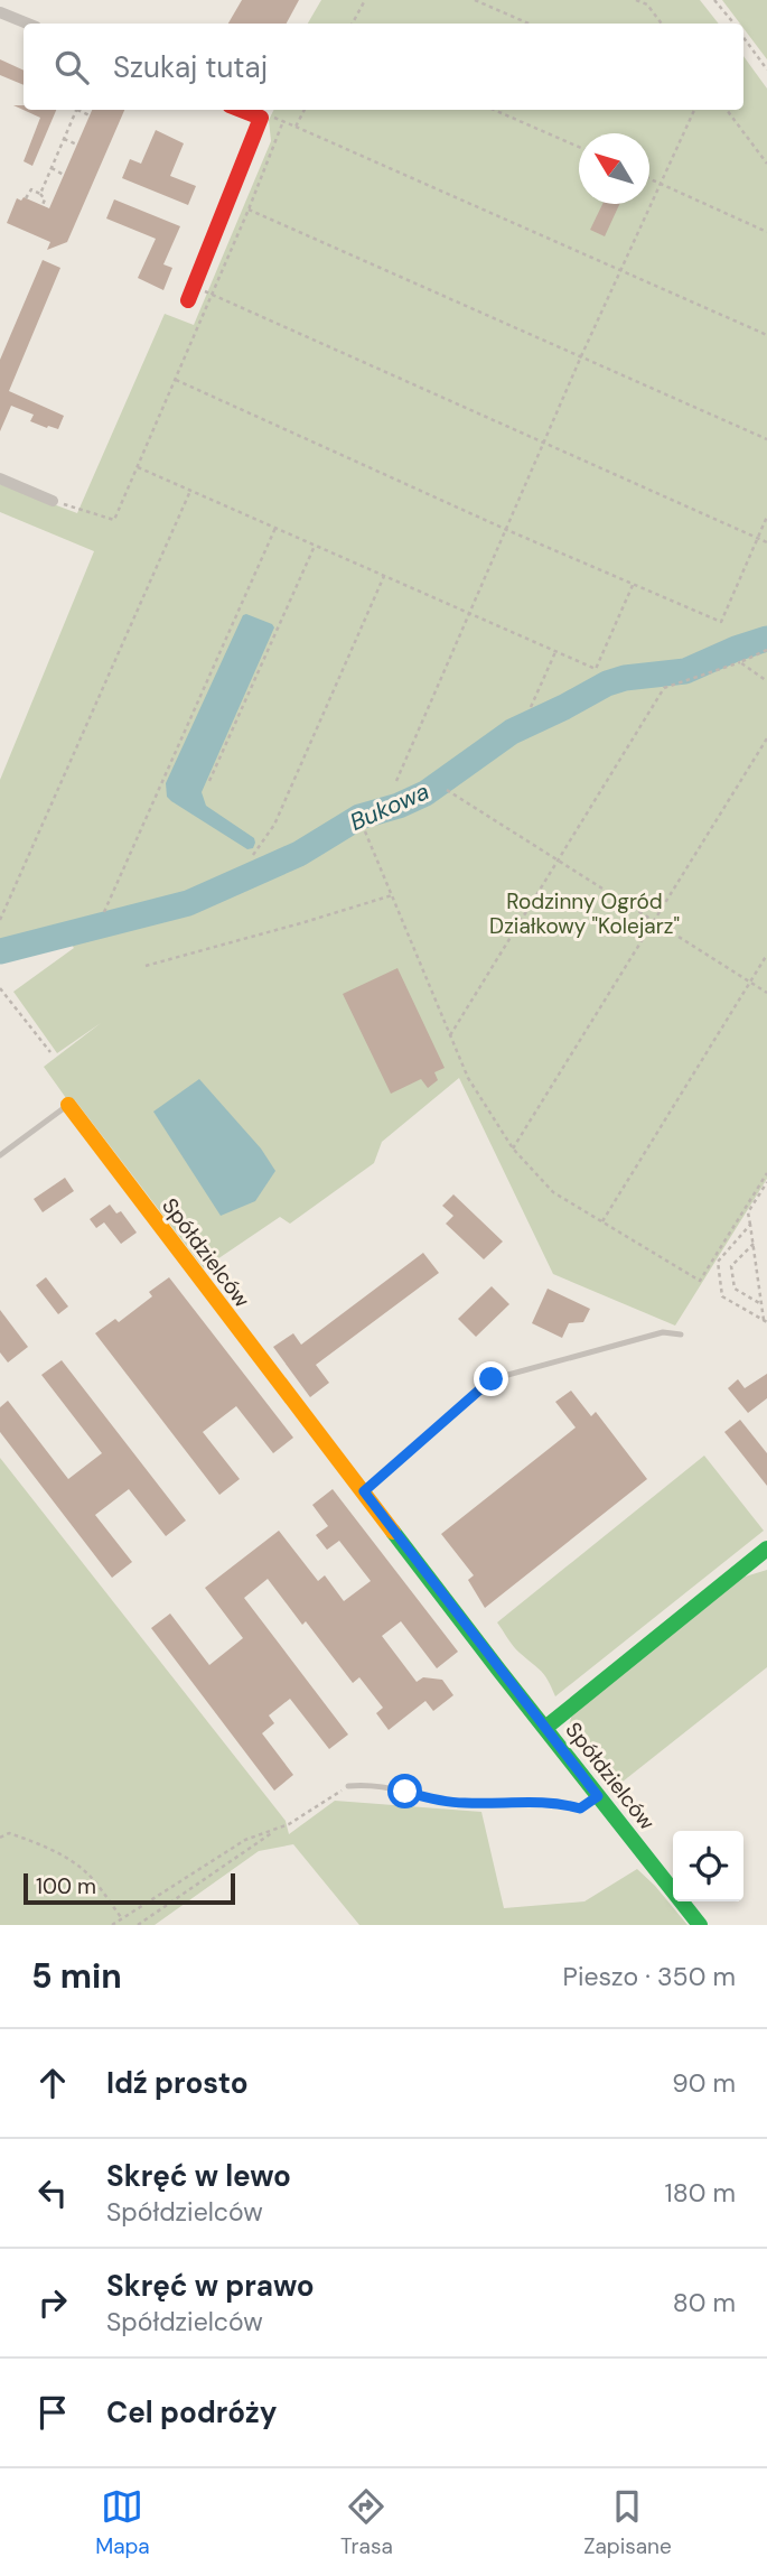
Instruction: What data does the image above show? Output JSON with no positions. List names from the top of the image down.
{
  "streets": {
    "street": ["Spółdzielców"]
  },
  "water": ["Bukowa"],
  "parks": ["Rodzinny Ogród Działkowy \"Kolejarz\""],
  "scale_bar": "100 m",
  "north": "top left",
  "page": {
    "search": "Szukaj tutaj",
    "scale": "100 m",
    "heading": ["5 min", "Pieszo · 350 m"],
    "list": [
      ["Idź prosto", "90 m"],
      ["Skręć w lewo", "Spółdzielców", "180 m"],
      ["Skręć w prawo", "Spółdzielców", "80 m"],
      "Cel podróży"
    ],
    "nav": ["Mapa", "Trasa", "Zapisane"]
  }
}
